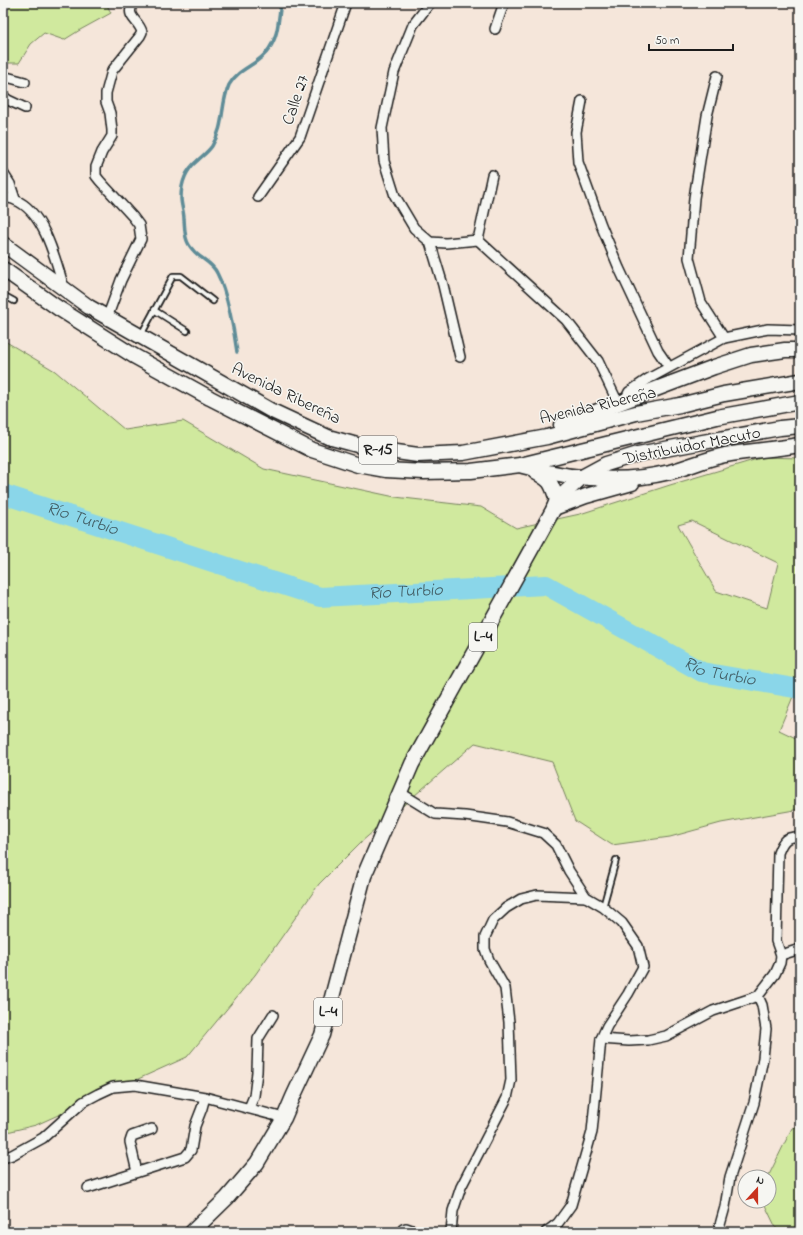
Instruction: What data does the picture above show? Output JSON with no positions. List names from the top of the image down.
{
  "streets": {
    "main road": [
      "Avenida Ribereña",
      "Distribuidor Macuto",
      "R-15",
      "L-4"
    ],
    "street": ["Calle 27"]
  },
  "crossings": [
    ["Distribuidor Macuto", "R-15"]
  ],
  "water": ["Río Turbio"],
  "scale_bar": "50 m",
  "north": "top"
}
